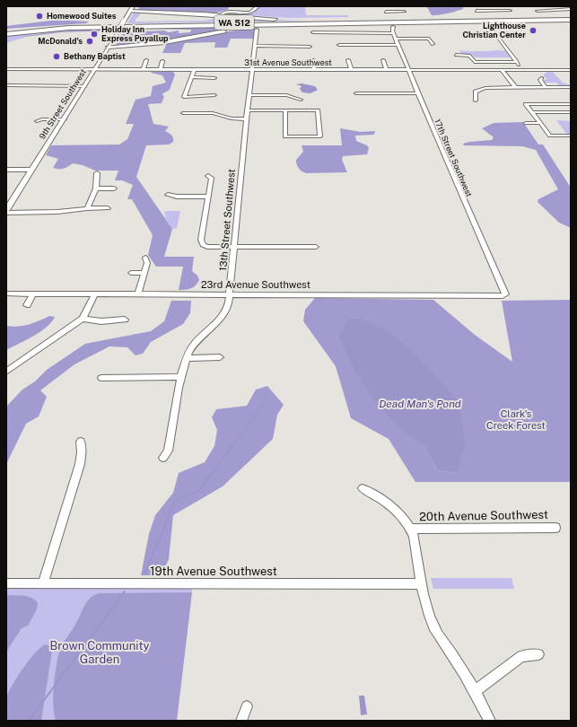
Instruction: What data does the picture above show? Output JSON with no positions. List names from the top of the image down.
{
  "streets": {
    "highway": ["WA 512"],
    "main road": ["9th Street Southwest"],
    "street": [
      "31st Avenue Southwest",
      "17th Street Southwest",
      "13th Street Southwest",
      "23rd Avenue Southwest",
      "20th Avenue Southwest",
      "19th Avenue Southwest"
    ]
  },
  "crossings": [
    ["31st Avenue Southwest", "9th Street Southwest"],
    ["31st Avenue Southwest", "17th Street Southwest"],
    ["31st Avenue Southwest", "13th Street Southwest"],
    ["17th Street Southwest", "23rd Avenue Southwest"],
    ["13th Street Southwest", "23rd Avenue Southwest"]
  ],
  "water": ["Dead Man's Pond"],
  "parks": ["Clark's Creek Forest", "Brown Community Garden"],
  "places": [
    "Homewood Suites",
    "Lighthouse Christian Center",
    "Holiday Inn Express Puyallup",
    "McDonald's",
    "Bethany Baptist"
  ]
}
